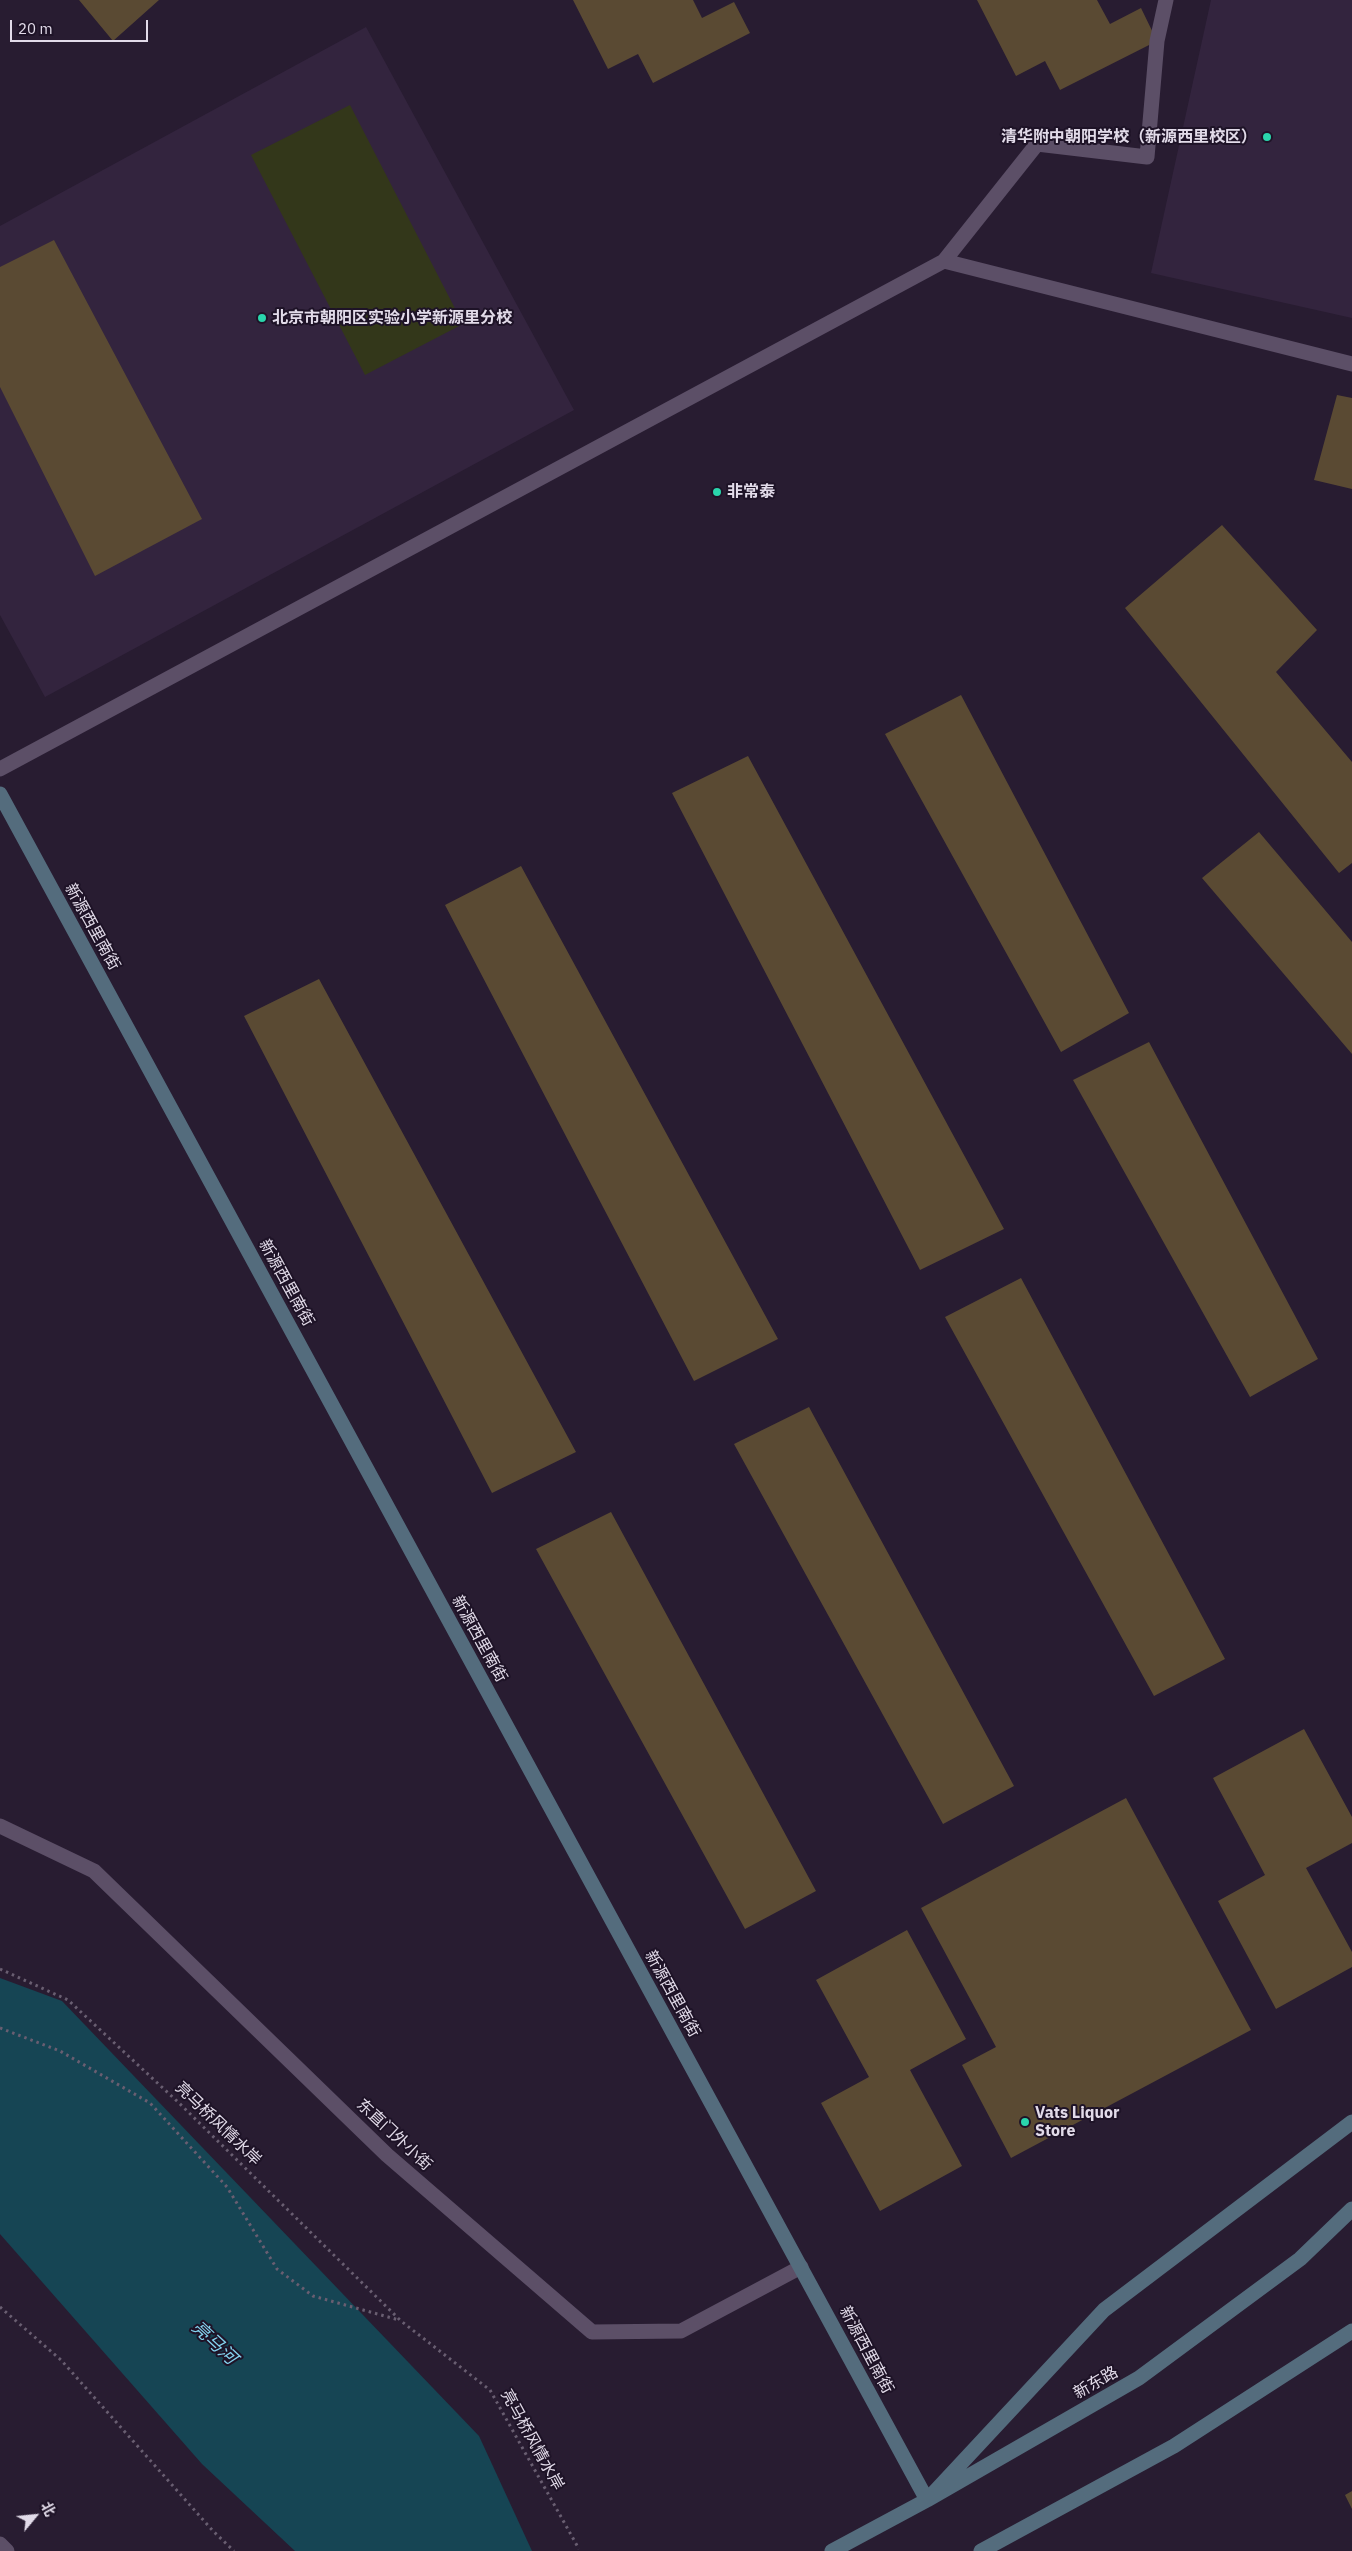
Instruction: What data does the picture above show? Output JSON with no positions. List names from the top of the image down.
{
  "streets": {
    "street": ["新源西里南街", "东直门外小街", "新东路"],
    "path": ["亮马桥风情水岸"]
  },
  "crossings": [
    ["新源西里南街", "东直门外小街"],
    ["新源西里南街", "新东路"]
  ],
  "water": ["亮马河"],
  "places": [
    "清华附中朝阳学校（新源西里校区）",
    "北京市朝阳区实验小学新源里分校",
    "非常泰",
    "Vats Liquor Store"
  ],
  "scale_bar": "20 m",
  "north": "top right"
}
